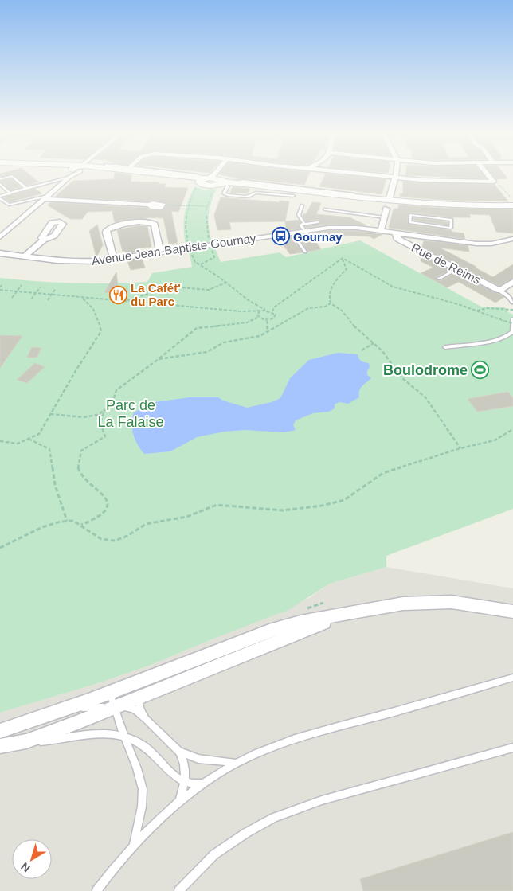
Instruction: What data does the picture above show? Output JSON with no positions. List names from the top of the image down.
{
  "streets": {
    "street": ["Avenue Jean-Baptiste Gournay", "Rue de Reims"]
  },
  "crossings": [
    ["Avenue Jean-Baptiste Gournay", "Rue de Reims"]
  ],
  "parks": ["Parc de La Falaise"],
  "places": {
    "bus stop": ["Gournay"],
    "restaurant": ["La Cafét' du Parc"],
    "sports": ["Boulodrome"]
  },
  "north": "bottom left"
}
